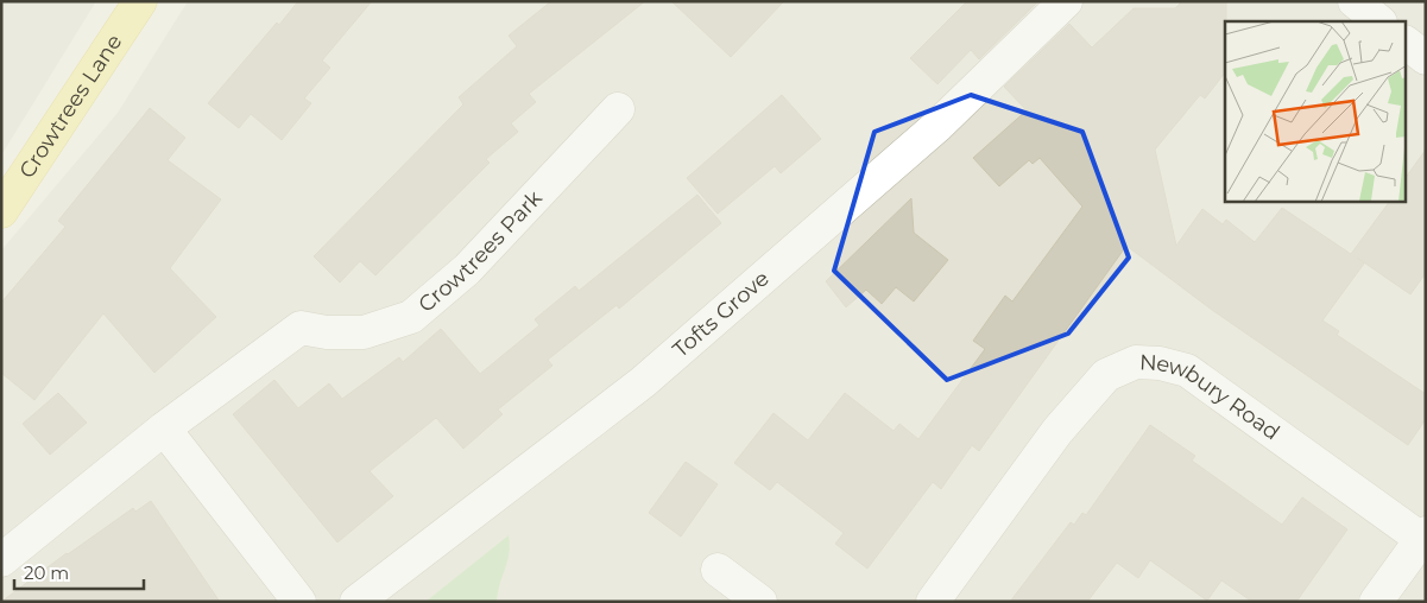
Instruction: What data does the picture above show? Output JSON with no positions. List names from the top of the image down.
{
  "streets": {
    "main road": ["Crowtrees Lane"],
    "street": ["Crowtrees Park", "Tofts Grove", "Newbury Road"]
  },
  "scale_bar": "20 m"
}
